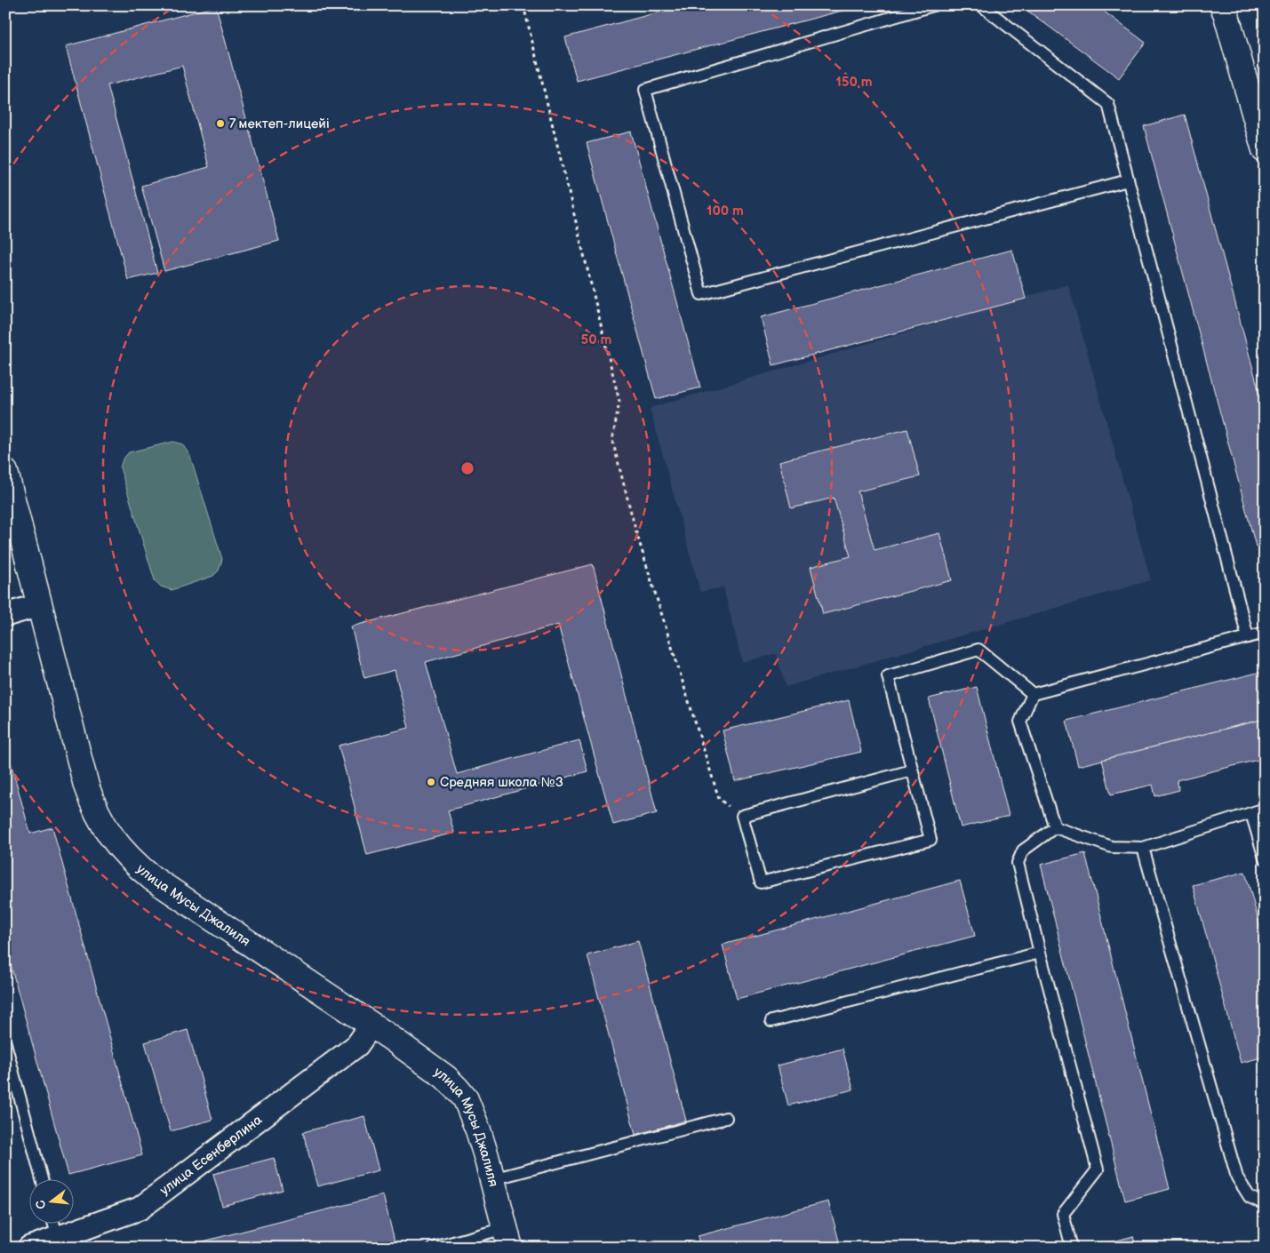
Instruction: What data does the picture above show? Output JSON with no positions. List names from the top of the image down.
{
  "streets": {
    "street": ["улица Мусы Джалиля", "улица Есенберлина"]
  },
  "crossings": [
    ["улица Мусы Джалиля", "улица Есенберлина"]
  ],
  "places": ["7 мектеп-лицейі", "Средняя школа №3"],
  "north": "left",
  "rings": ["150 m", "100 m", "50 m"]
}
